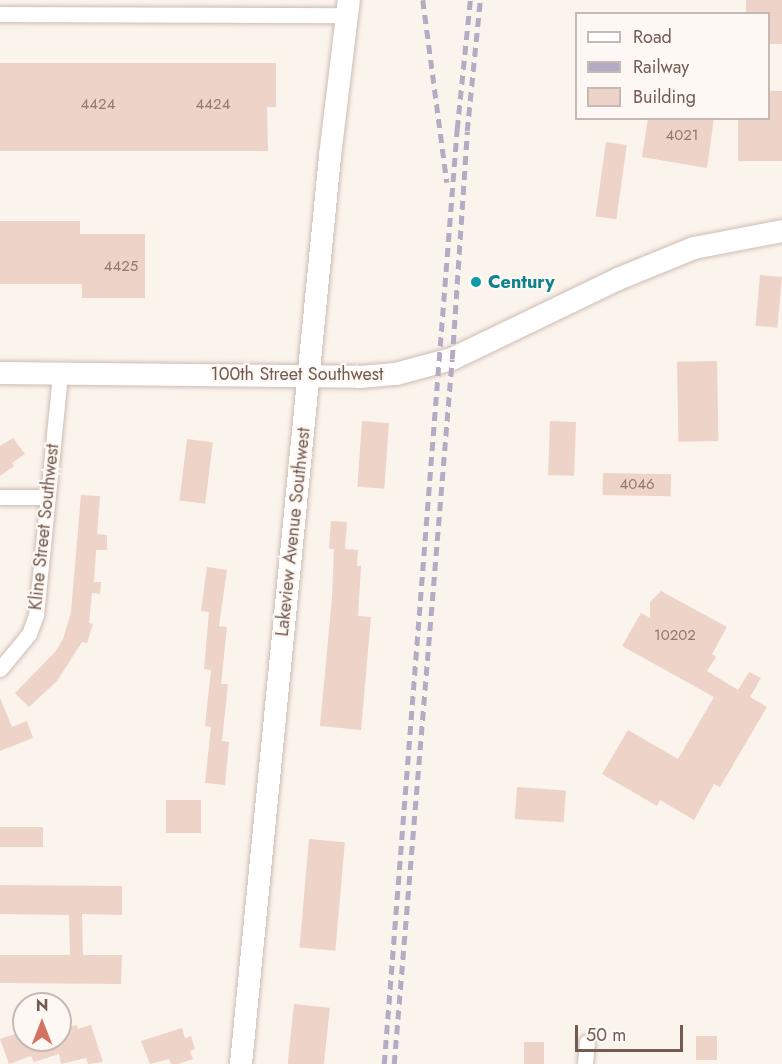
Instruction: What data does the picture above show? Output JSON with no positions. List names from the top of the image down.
{
  "streets": {
    "street": ["100th Street Southwest", "Kline Street Southwest", "Lakeview Avenue Southwest"]
  },
  "crossings": [
    ["100th Street Southwest", "Kline Street Southwest"],
    ["100th Street Southwest", "Lakeview Avenue Southwest"]
  ],
  "places": ["Century"],
  "house_numbers": [
    "4424",
    "4424",
    "4021",
    "4425",
    "4046",
    "10202"
  ],
  "legend": ["Road", "Railway", "Building"],
  "scale_bar": "50 m",
  "north": "top"
}
